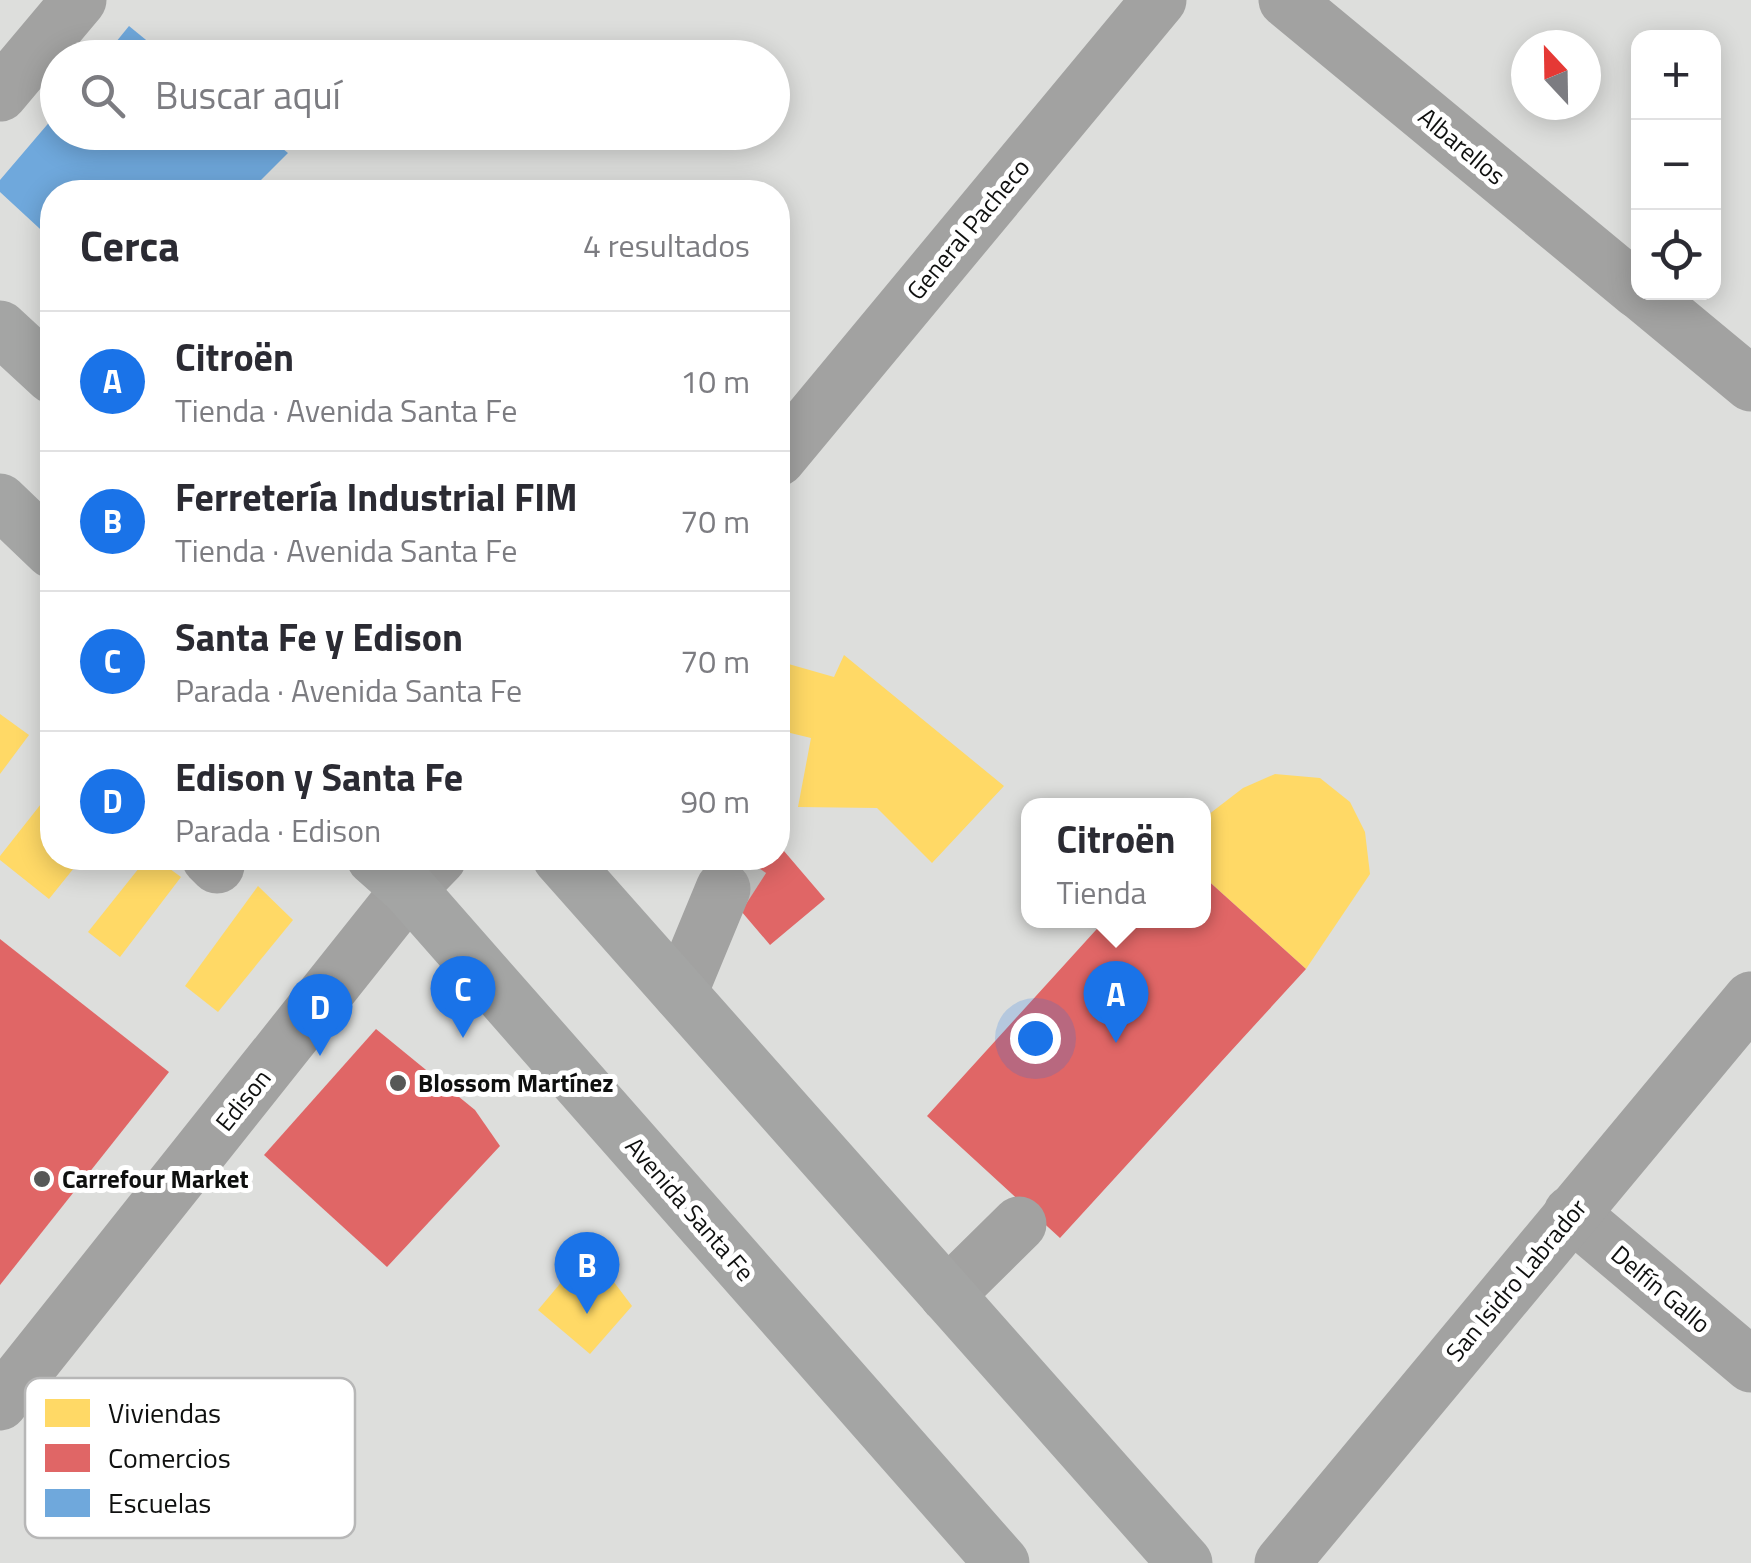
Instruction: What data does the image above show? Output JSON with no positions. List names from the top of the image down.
{
  "streets": {
    "main road": ["Avenida Santa Fe"],
    "street": [
      "Albarellos",
      "General Pacheco",
      "Edison",
      "San Isidro Labrador",
      "Delfín Gallo"
    ]
  },
  "crossings": [
    ["San Isidro Labrador", "Delfín Gallo"]
  ],
  "places": ["Blossom Martínez", "Carrefour Market"],
  "legend": ["Viviendas", "Comercios", "Escuelas"],
  "north": "top",
  "page": {
    "map_buttons": ["+", "−"],
    "search": "Buscar aquí",
    "heading": ["Cerca", "4 resultados"],
    "list": [
      {
        "mark": "A",
        "name": "Citroën",
        "note": "Tienda · Avenida Santa Fe",
        "value": "10 m"
      },
      {
        "mark": "B",
        "name": "Ferretería Industrial FIM",
        "note": "Tienda · Avenida Santa Fe",
        "value": "70 m"
      },
      {
        "mark": "C",
        "name": "Santa Fe y Edison",
        "note": "Parada · Avenida Santa Fe",
        "value": "70 m"
      },
      {
        "mark": "D",
        "name": "Edison y Santa Fe",
        "note": "Parada · Edison",
        "value": "90 m"
      }
    ],
    "popup": ["Citroën", "Tienda"],
    "pins": [
      "C",
      "A",
      "D",
      "B"
    ]
  }
}
